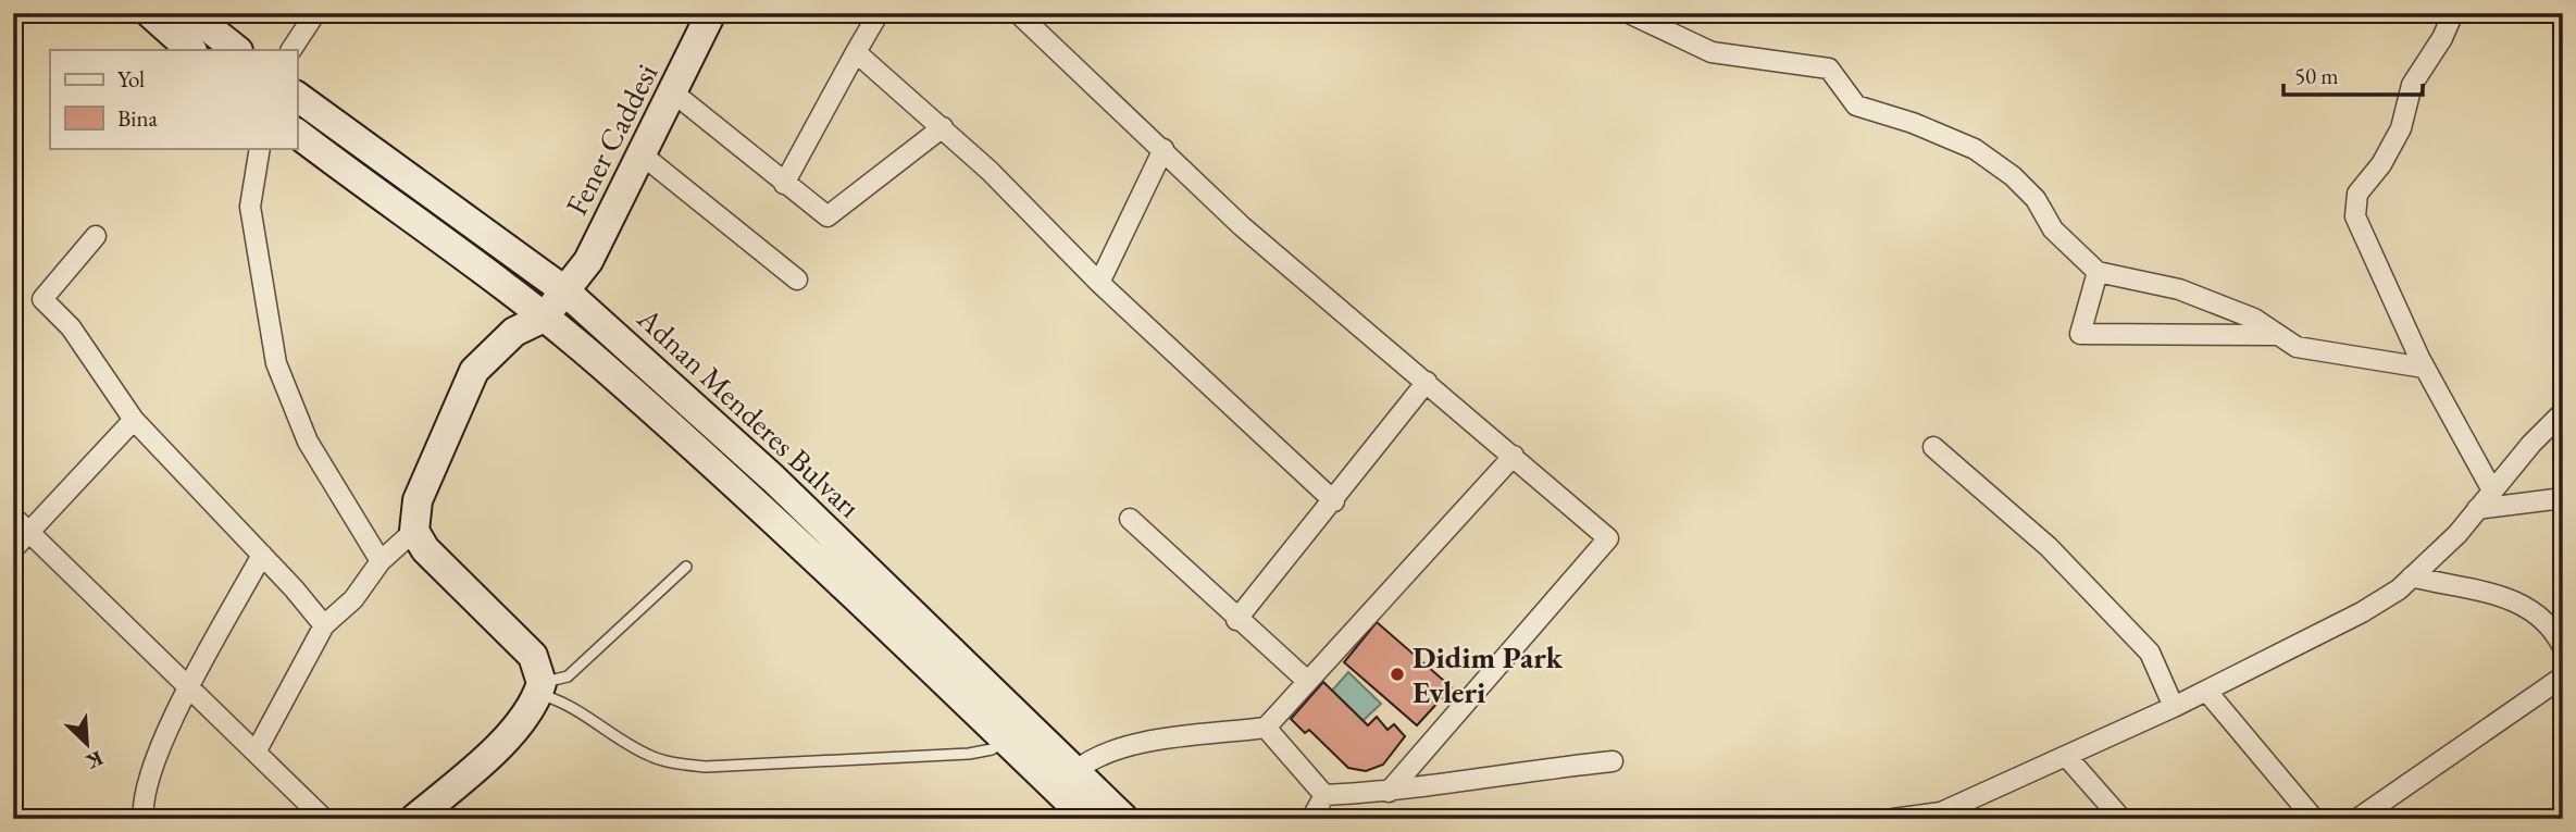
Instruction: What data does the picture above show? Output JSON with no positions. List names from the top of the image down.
{
  "streets": {
    "main road": ["Fener Caddesi", "Adnan Menderes Bulvarı"]
  },
  "crossings": [
    ["Fener Caddesi", "Adnan Menderes Bulvarı"]
  ],
  "places": ["Didim Park Evleri"],
  "legend": ["Yol", "Bina"],
  "scale_bar": "50 m",
  "north": "bottom right"
}
